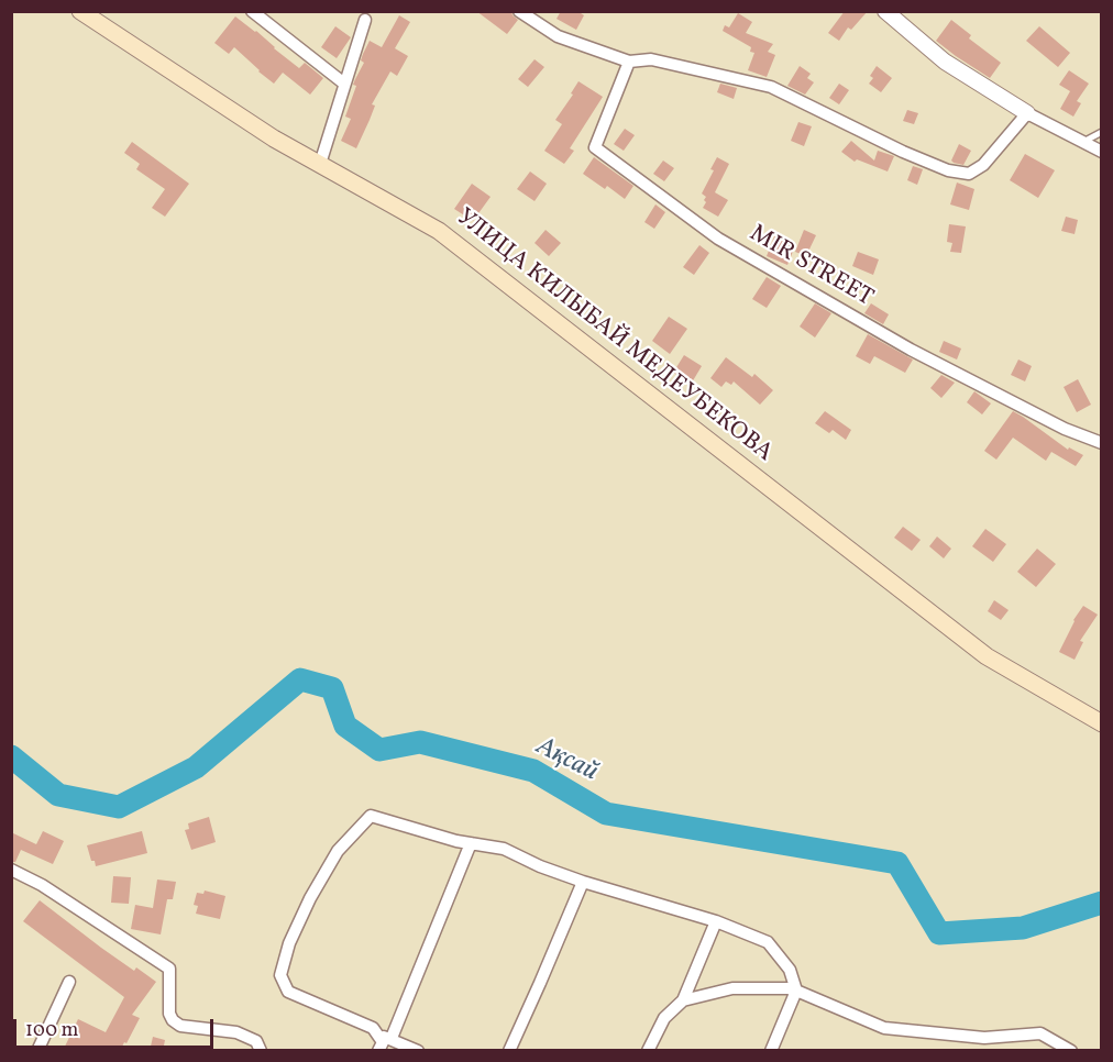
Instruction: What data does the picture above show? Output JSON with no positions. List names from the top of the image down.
{
  "streets": {
    "main road": ["УЛИЦА КИЛЫБАЙ МЕДЕУБЕКОВА"],
    "street": ["MIR STREET"]
  },
  "water": ["Ақсай"],
  "scale_bar": "100 m"
}
